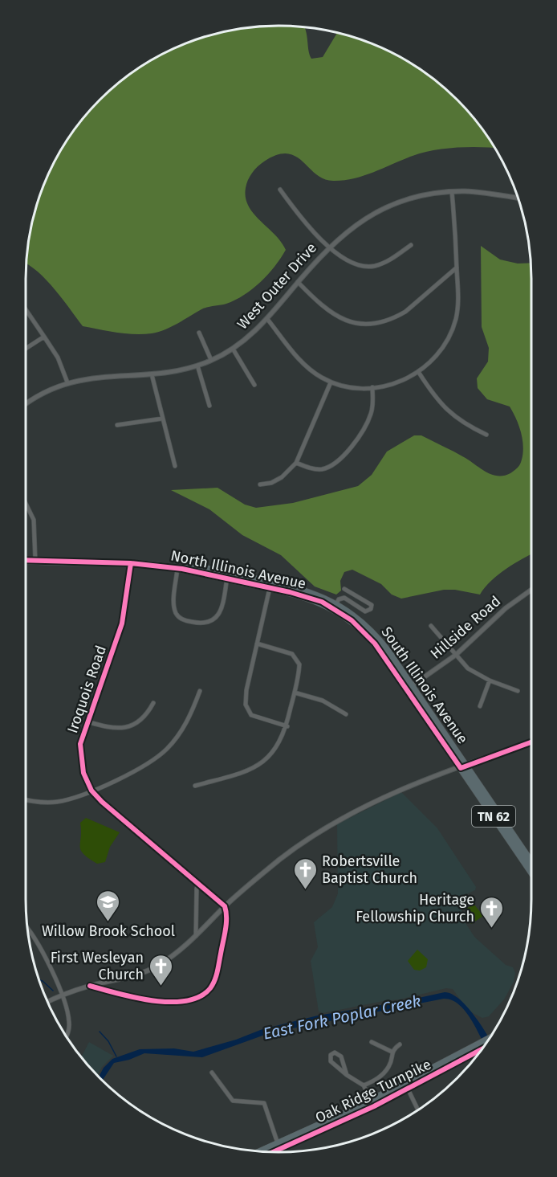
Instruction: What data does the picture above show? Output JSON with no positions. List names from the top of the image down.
{
  "streets": {
    "highway": ["North Illinois Avenue", "TN 62", "Oak Ridge Turnpike"],
    "street": ["West Outer Drive", "Hillside Road", "Iroquois Road"],
    "cycle path": ["South Illinois Avenue"]
  },
  "crossings": [
    ["North Illinois Avenue", "Hillside Road"],
    ["North Illinois Avenue", "Iroquois Road"],
    ["North Illinois Avenue", "TN 62"]
  ],
  "water": ["East Fork Poplar Creek"],
  "places": {
    "church": ["Robertsville Baptist Church", "Heritage Fellowship Church", "First Wesleyan Church"],
    "school or university": ["Willow Brook School"]
  }
}
